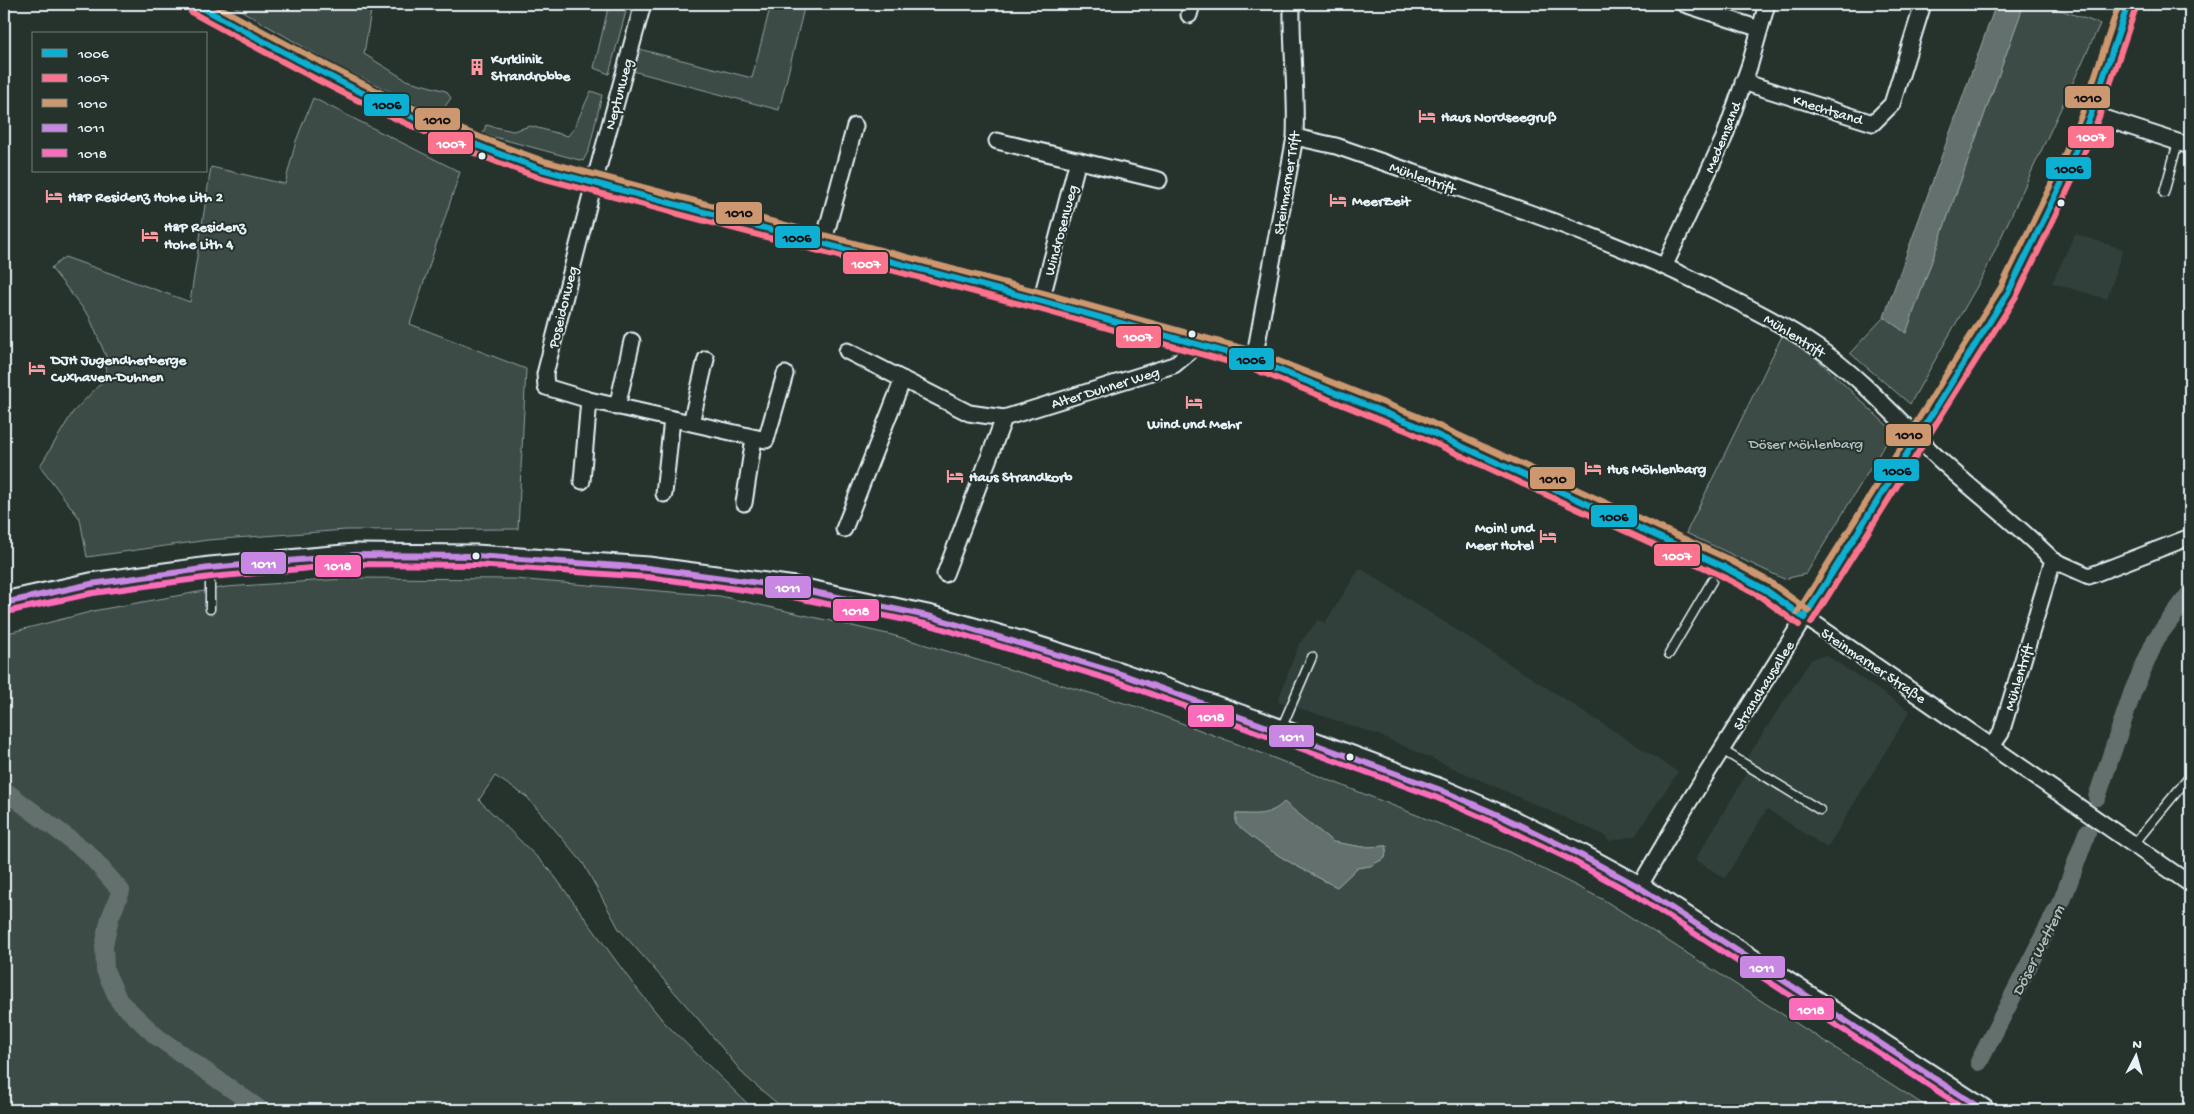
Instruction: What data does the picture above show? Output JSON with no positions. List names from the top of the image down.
{
  "streets": {
    "street": [
      "Neptunweg",
      "Knechtsand",
      "Medemsand",
      "Mühlentrift",
      "Steinmarner Trift",
      "Windrosenweg",
      "Poseidonweg",
      "Alter Duhner Weg",
      "Steinmarner Straße",
      "Strandhausallee"
    ]
  },
  "crossings": [
    ["Neptunweg", "Poseidonweg"],
    ["Neptunweg", "Steinmarner Straße"],
    ["Knechtsand", "Medemsand"],
    ["Medemsand", "Mühlentrift"],
    ["Mühlentrift", "Steinmarner Trift"],
    ["Mühlentrift", "Steinmarner Straße"],
    ["Mühlentrift", "Strandhausallee"],
    ["Steinmarner Trift", "Steinmarner Straße"],
    ["Windrosenweg", "Steinmarner Straße"],
    ["Poseidonweg", "Steinmarner Straße"],
    ["Alter Duhner Weg", "Steinmarner Straße"],
    ["Steinmarner Straße", "Strandhausallee"]
  ],
  "water": ["Döser Wettern"],
  "parks": ["Döser Möhlenbarg"],
  "places": {
    "building": ["Kurklinik Strandrobbe"],
    "hotel": [
      "Haus Nordseegruß",
      "H&P Residenz Hohe Lith 2",
      "MeerZeit",
      "H&P Residenz Hohe Lith 4",
      "DJH Jugendherberge Cuxhaven-Duhnen",
      "Wind und Mehr",
      "Hus Möhlenbarg",
      "Haus Strandkorb",
      "Moin! und Meer Hotel"
    ]
  },
  "lines": [
    "transit line 1006",
    "transit line 1010",
    "transit line 1007",
    "transit line 1011",
    "transit line 1018"
  ],
  "legend": [
    "1006",
    "1007",
    "1010",
    "1011",
    "1018"
  ],
  "north": "top"
}
